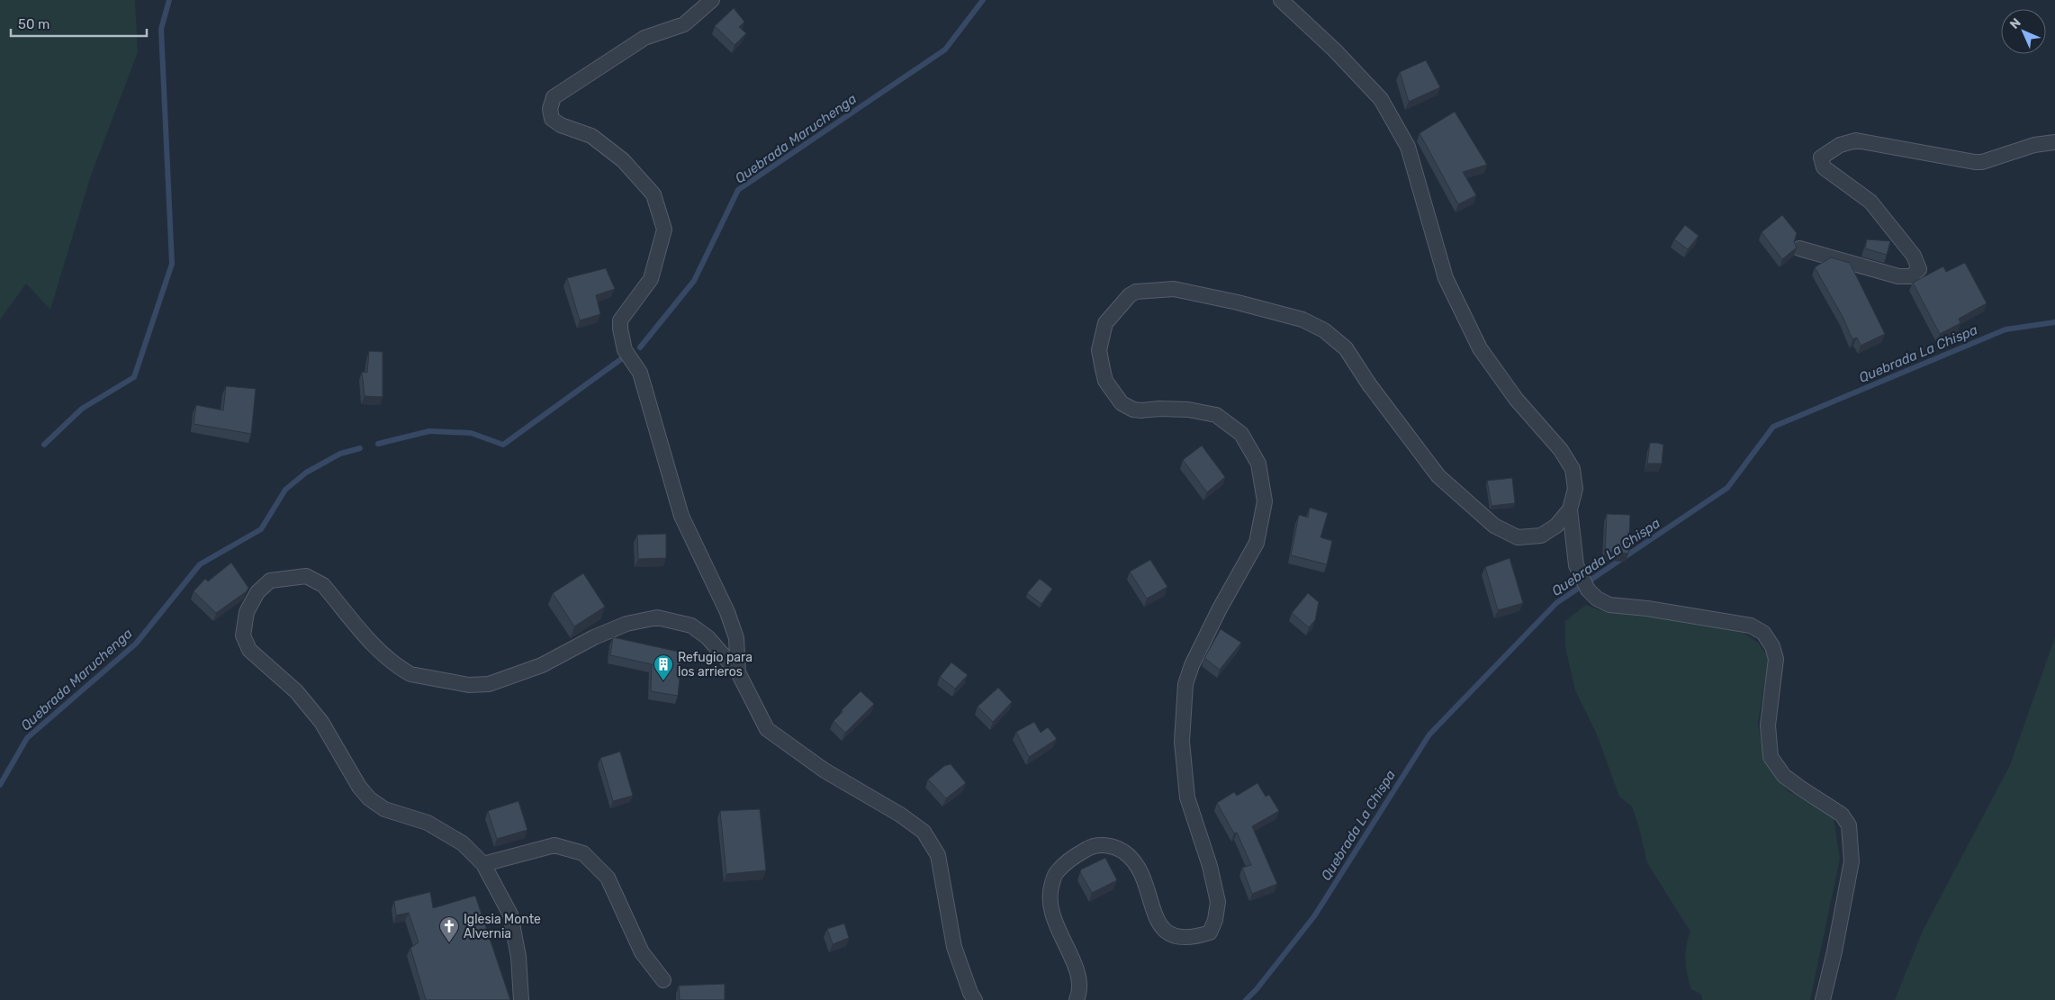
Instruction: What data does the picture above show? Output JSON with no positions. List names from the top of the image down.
{
  "water": ["Quebrada Maruchenga", "Quebrada La Chispa"],
  "places": {
    "building": ["Refugio para los arrieros"],
    "church": ["Iglesia Monte Alvernia"]
  },
  "scale_bar": "50 m",
  "north": "top left"
}
